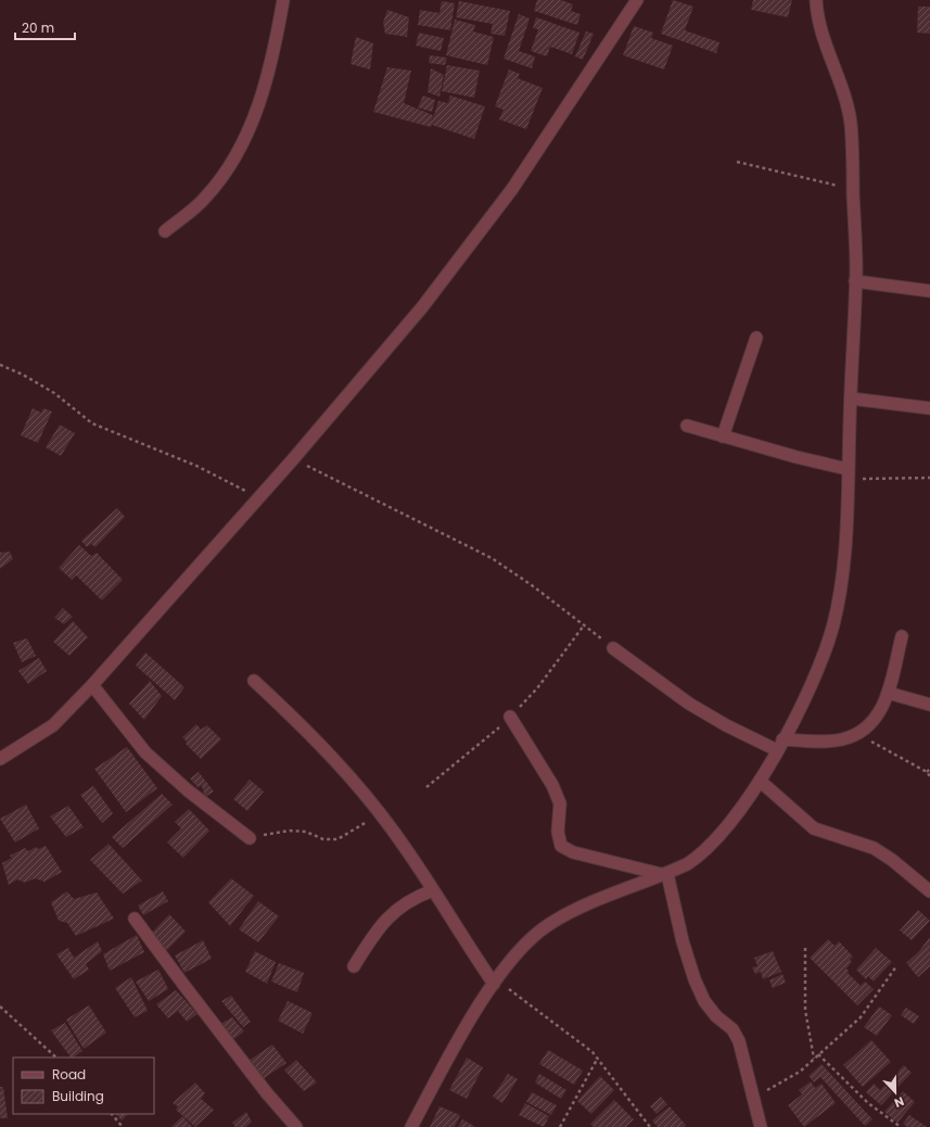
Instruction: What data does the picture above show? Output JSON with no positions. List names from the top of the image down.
{
  "legend": ["Road", "Building"],
  "scale_bar": "20 m",
  "north": "bottom"
}
